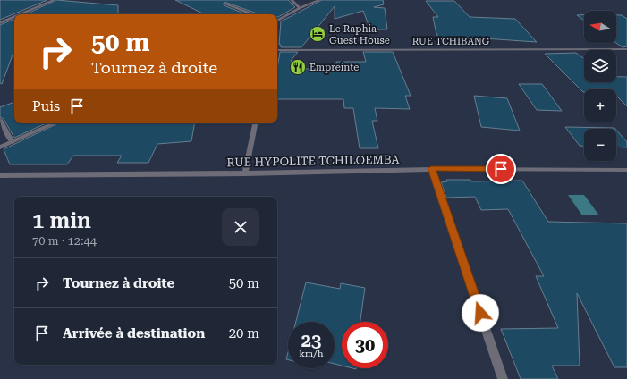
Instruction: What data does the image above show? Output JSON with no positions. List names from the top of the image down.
{
  "streets": {
    "street": ["RUE TCHIBANG", "RUE HYPOLITE TCHILOEMBA"]
  },
  "places": {
    "hotel": ["Le Raphia Guest House"],
    "restaurant": ["Empreinte"]
  },
  "north": "left",
  "page": {
    "map_buttons": ["+", "−"],
    "turn": ["50 m", "Tournez à droite"],
    "then": "Puis",
    "heading": ["1 min", "70 m · 12:44"],
    "list": [
      {
        "name": "Tournez à droite",
        "value": "50 m"
      },
      {
        "name": "Arrivée à destination",
        "value": "20 m"
      }
    ],
    "speed": "23 km/h",
    "limit": "30"
  }
}
